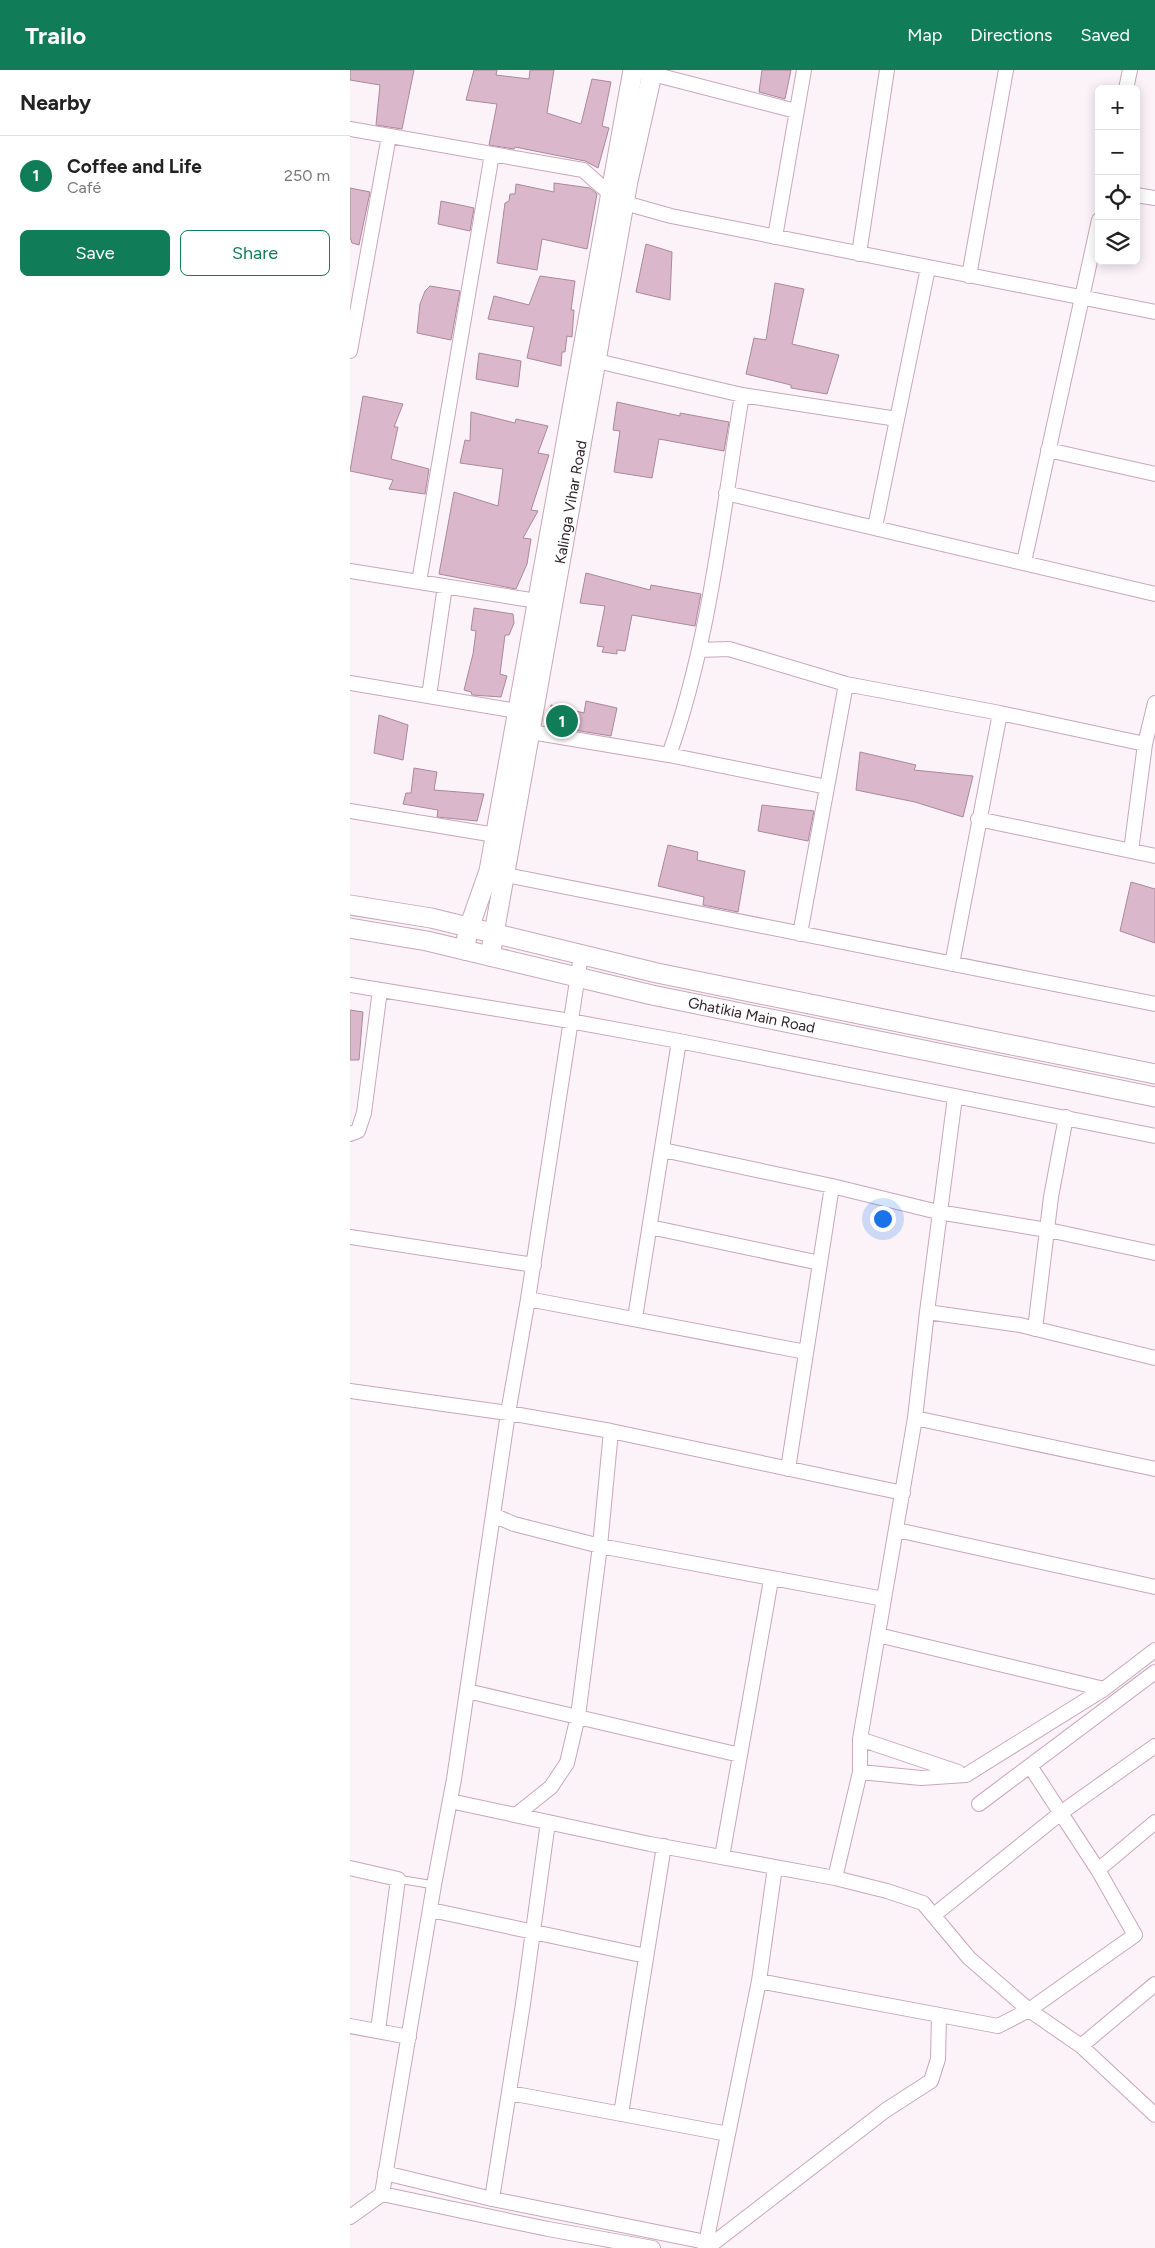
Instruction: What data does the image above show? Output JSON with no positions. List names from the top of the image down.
{
  "streets": {
    "street": ["Kalinga Vihar Road", "Ghatikia Main Road"]
  },
  "crossings": [
    ["Kalinga Vihar Road", "Ghatikia Main Road"]
  ],
  "page": {
    "header": "Trailo",
    "nav": ["Map", "Directions", "Saved"],
    "heading": "Nearby",
    "map_buttons": ["+", "−"],
    "list": [
      {
        "mark": "1",
        "name": "Coffee and Life",
        "note": "Café",
        "value": "250 m"
      }
    ],
    "buttons": ["Save", "Share"],
    "pins": "1"
  }
}
